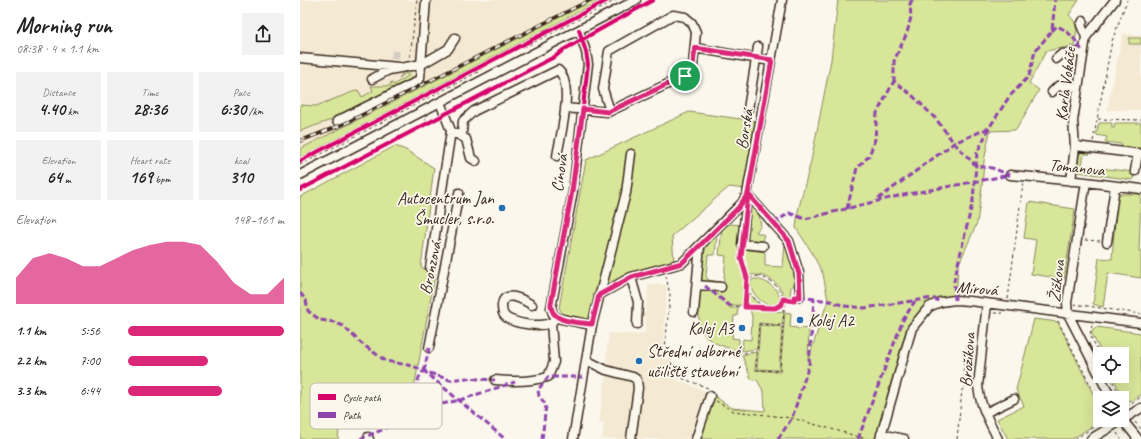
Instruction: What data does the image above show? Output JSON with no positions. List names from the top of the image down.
{
  "streets": {
    "street": [
      "Karla Vokáče",
      "Borská",
      "Tomanova",
      "Cínová",
      "Bronzová",
      "Žižkova",
      "Mírová",
      "Brožíkova"
    ]
  },
  "crossings": [
    ["Karla Vokáče", "Tomanova"],
    ["Tomanova", "Žižkova"],
    ["Žižkova", "Mírová"],
    ["Mírová", "Brožíkova"]
  ],
  "places": [
    "Autocentrum Jan Šmucler, s.r.o.",
    "Kolej A2",
    "Kolej A3",
    "Střední odborné učiliště stavební"
  ],
  "legend": ["Cycle path", "Path"],
  "page": {
    "heading": ["Morning run", "08:38 · 4 × 1.1 km"],
    "stats": [
      ["Distance", "4.40 km"],
      ["Time", "28:36"],
      ["Pace", "6:30 /km"],
      ["Elevation", "64 m"],
      ["Heart rate", "169 bpm"],
      ["kcal", "310"]
    ],
    "chart": ["Elevation", "148–161 m"],
    "list": [
      {
        "name": "1.1 km",
        "note": "5:56"
      },
      {
        "name": "2.2 km",
        "note": "7:00"
      },
      {
        "name": "3.3 km",
        "note": "6:44"
      }
    ]
  }
}
